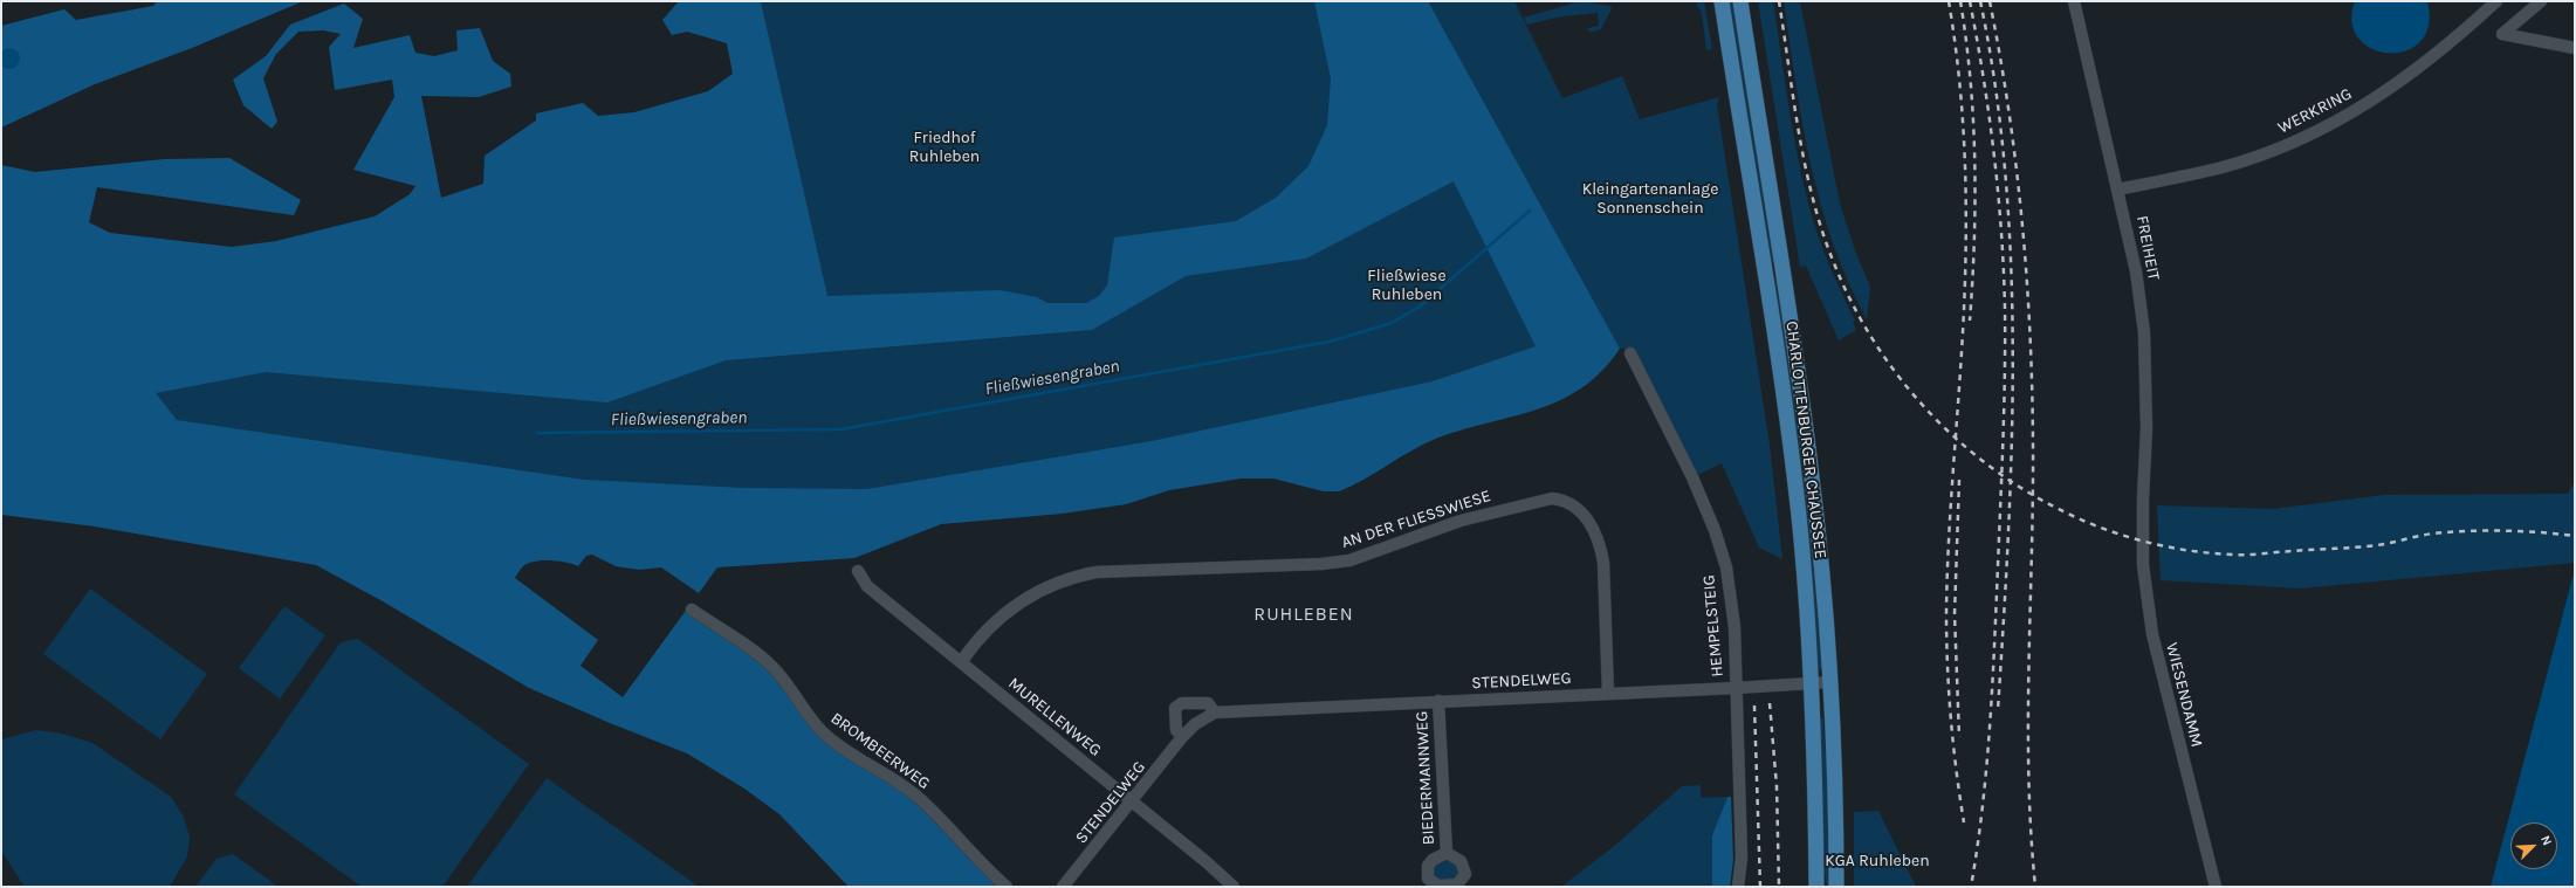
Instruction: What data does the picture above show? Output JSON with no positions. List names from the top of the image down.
{
  "streets": {
    "main road": ["CHARLOTTENBURGER CHAUSSEE"],
    "street": [
      "WERKRING",
      "FREIHEIT",
      "AN DER FLIESSWIESE",
      "HEMPELSTEIG",
      "STENDELWEG",
      "WIESENDAMM",
      "MURELLENWEG",
      "BROMBEERWEG",
      "BIEDERMANNWEG"
    ]
  },
  "crossings": [
    ["WERKRING", "FREIHEIT"],
    ["FREIHEIT", "WIESENDAMM"],
    ["CHARLOTTENBURGER CHAUSSEE", "STENDELWEG"],
    ["AN DER FLIESSWIESE", "STENDELWEG"],
    ["AN DER FLIESSWIESE", "MURELLENWEG"],
    ["HEMPELSTEIG", "STENDELWEG"],
    ["STENDELWEG", "MURELLENWEG"],
    ["STENDELWEG", "BIEDERMANNWEG"]
  ],
  "districts": ["RUHLEBEN"],
  "water": ["Fließwiesengraben"],
  "parks": [
    "Friedhof Ruhleben",
    "Kleingartenanlage Sonnenschein",
    "Fließwiese Ruhleben",
    "KGA Ruhleben"
  ],
  "north": "top right"
}
